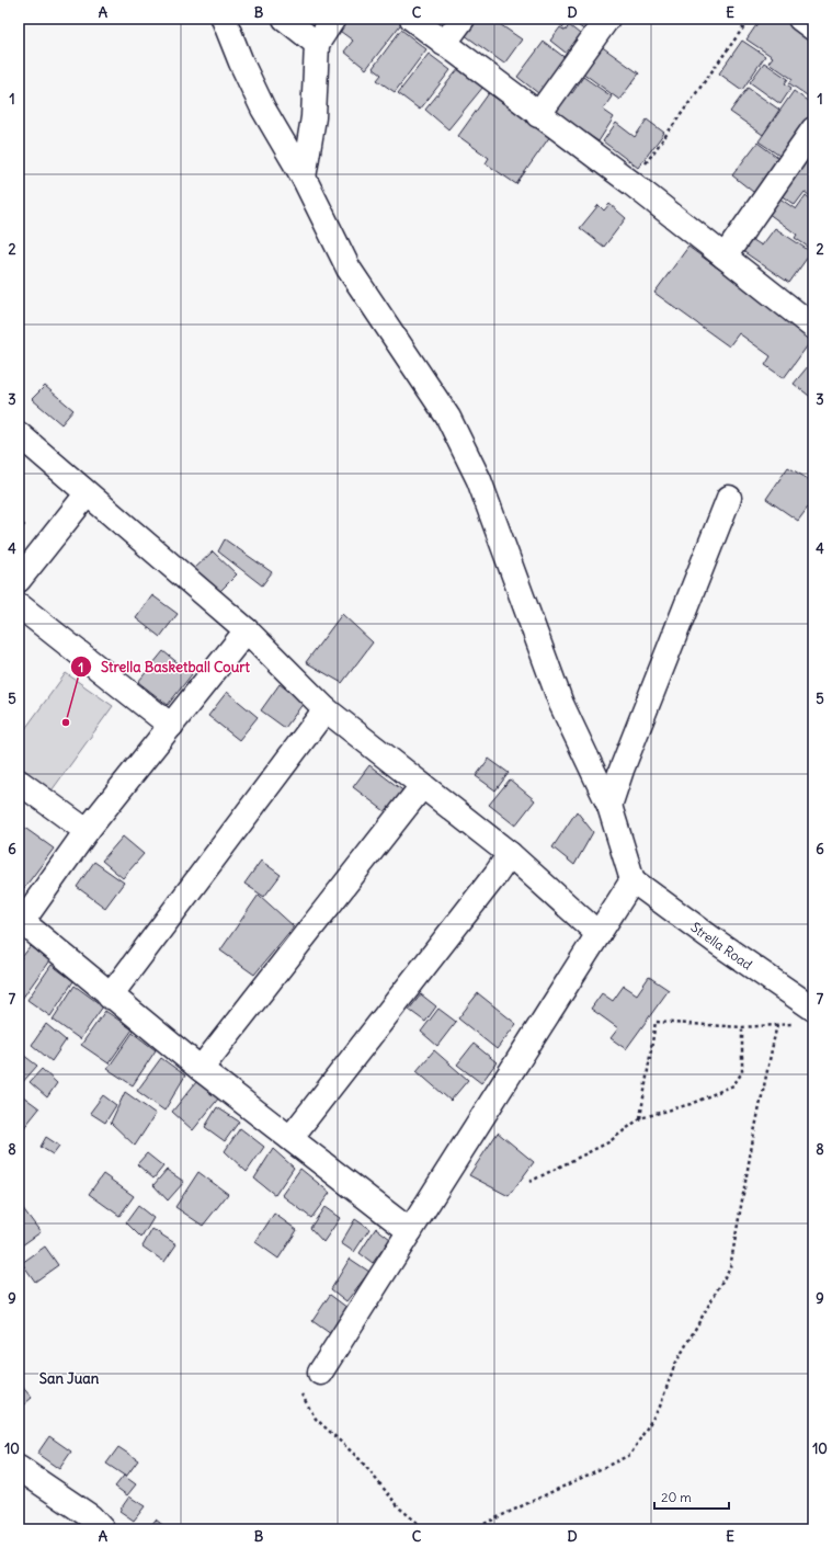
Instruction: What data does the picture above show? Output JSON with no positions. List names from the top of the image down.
{
  "streets": {
    "street": ["Strella Road"]
  },
  "districts": ["San Juan"],
  "places": ["Strella Basketball Court"],
  "scale_bar": "20 m",
  "grid": {
    "columns": [
      "A",
      "B",
      "C",
      "D",
      "E"
    ],
    "rows": [
      "1",
      "2",
      "3",
      "4",
      "5",
      "6",
      "7",
      "8",
      "9",
      "10"
    ]
  }
}
